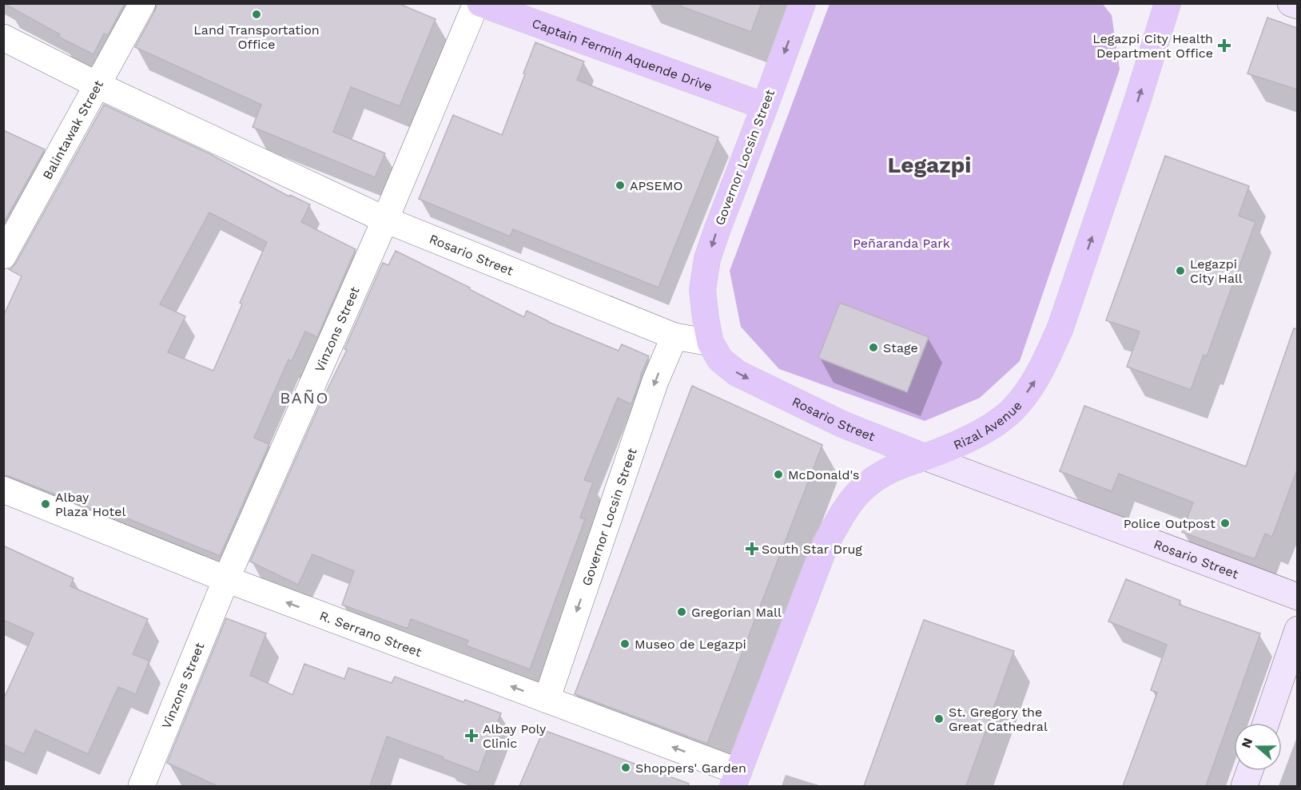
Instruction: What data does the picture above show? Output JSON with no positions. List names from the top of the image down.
{
  "streets": {
    "main road": [
      "Captain Fermin Aquende Drive",
      "Governor Locsin Street",
      "Rosario Street",
      "Rizal Avenue"
    ],
    "street": ["Balintawak Street", "Vinzons Street", "R. Serrano Street"]
  },
  "crossings": [
    ["Captain Fermin Aquende Drive", "Governor Locsin Street"],
    ["Balintawak Street", "Rosario Street"],
    ["Governor Locsin Street", "Rosario Street"],
    ["Governor Locsin Street", "R. Serrano Street"],
    ["Rosario Street", "Vinzons Street"],
    ["Rosario Street", "Rizal Avenue"],
    ["Vinzons Street", "R. Serrano Street"],
    ["Rizal Avenue", "R. Serrano Street"]
  ],
  "one_way": ["Governor Locsin Street", "Rizal Avenue", "R. Serrano Street"],
  "districts": ["Legazpi", "BAÑO"],
  "parks": ["Peñaranda Park"],
  "places": {
    "other": [
      "Land Transportation Office",
      "APSEMO",
      "Legazpi City Hall",
      "Stage",
      "McDonald's",
      "Albay Plaza Hotel",
      "Police Outpost",
      "Gregorian Mall",
      "Museo de Legazpi",
      "St. Gregory the Great Cathedral",
      "Shoppers' Garden"
    ],
    "health": ["Legazpi City Health Department Office", "South Star Drug", "Albay Poly Clinic"]
  },
  "north": "left"
}
